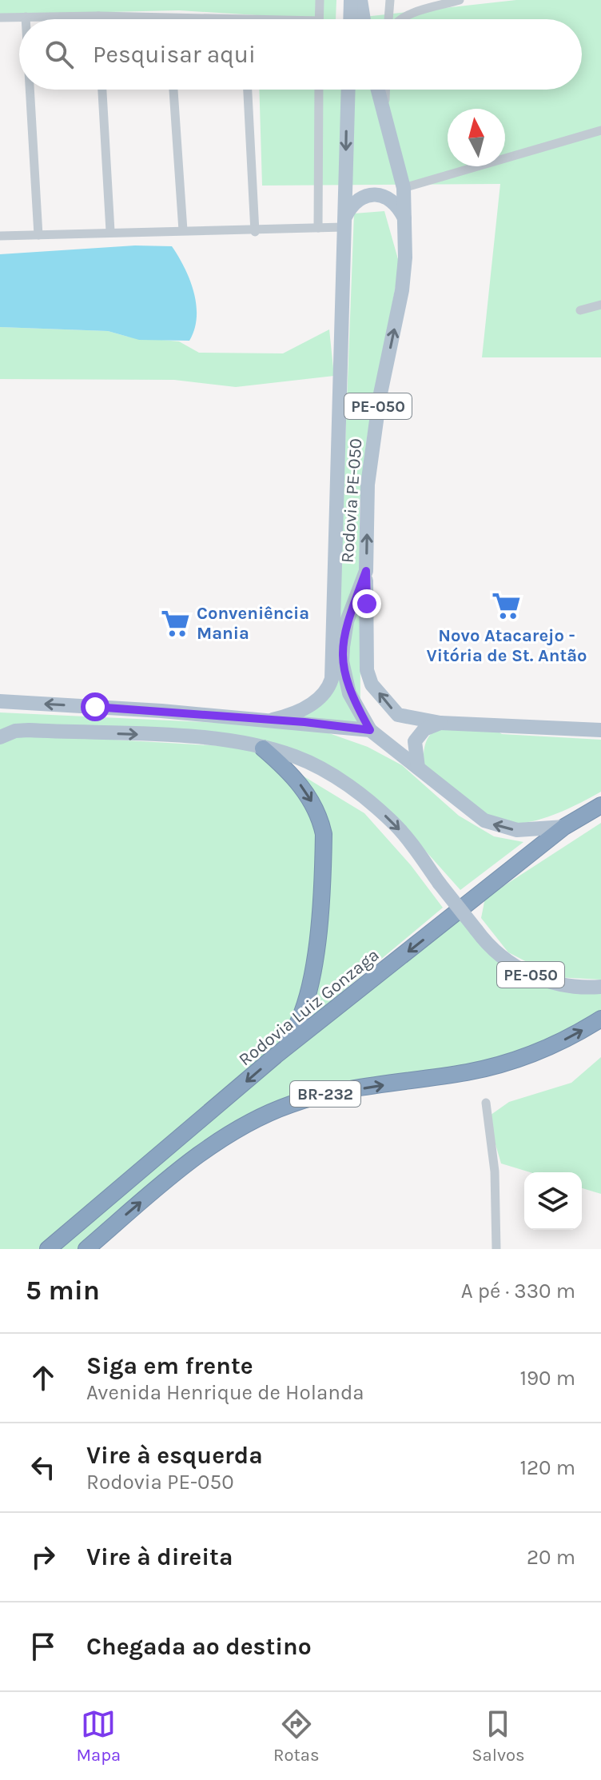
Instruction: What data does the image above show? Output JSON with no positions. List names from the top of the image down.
{
  "streets": {
    "highway": ["Rodovia Luiz Gonzaga", "BR-232"],
    "main road": ["PE-050", "Rodovia PE-050"]
  },
  "crossings": [
    ["PE-050", "Rodovia PE-050"],
    ["PE-050", "Rodovia Luiz Gonzaga"]
  ],
  "places": {
    "supermarket": ["Novo Atacarejo - Vitória de St. Antão", "Conveniência Mania"]
  },
  "north": "top",
  "page": {
    "search": "Pesquisar aqui",
    "heading": ["5 min", "A pé · 330 m"],
    "list": [
      ["Siga em frente", "Avenida Henrique de Holanda", "190 m"],
      ["Vire à esquerda", "Rodovia PE-050", "120 m"],
      ["Vire à direita", "20 m"],
      "Chegada ao destino"
    ],
    "nav": ["Mapa", "Rotas", "Salvos"]
  }
}
